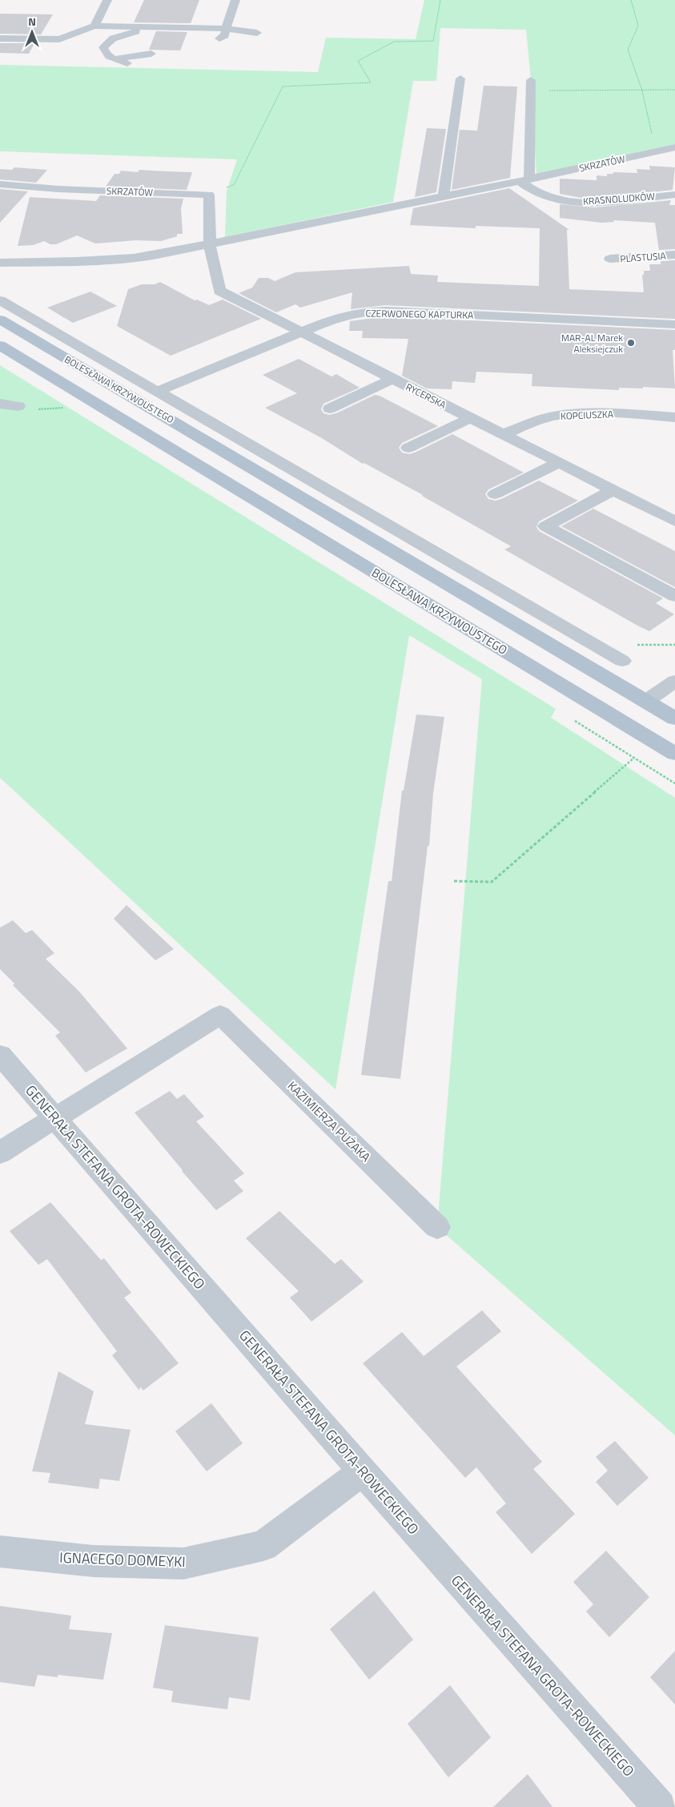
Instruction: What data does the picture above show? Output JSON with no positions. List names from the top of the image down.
{
  "streets": {
    "main road": ["BOLESŁAWA KRZYWOUSTEGO"],
    "street": [
      "SKRZATÓW",
      "KRASNOLUDKÓW",
      "PLASTUSIA",
      "CZERWONEGO KAPTURKA",
      "RYCERSKA",
      "KOPCIUSZKA",
      "KAZIMIERZA PUŻAKA",
      "GENERAŁA STEFANA GROTA-ROWECKIEGO",
      "IGNACEGO DOMEYKI"
    ]
  },
  "crossings": [
    ["SKRZATÓW", "KRASNOLUDKÓW"],
    ["SKRZATÓW", "RYCERSKA"],
    ["CZERWONEGO KAPTURKA", "RYCERSKA"],
    ["RYCERSKA", "KOPCIUSZKA"],
    ["KAZIMIERZA PUŻAKA", "GENERAŁA STEFANA GROTA-ROWECKIEGO"],
    ["GENERAŁA STEFANA GROTA-ROWECKIEGO", "IGNACEGO DOMEYKI"]
  ],
  "places": ["MAR-AL Marek Aleksiejczuk"],
  "north": "top"
}
